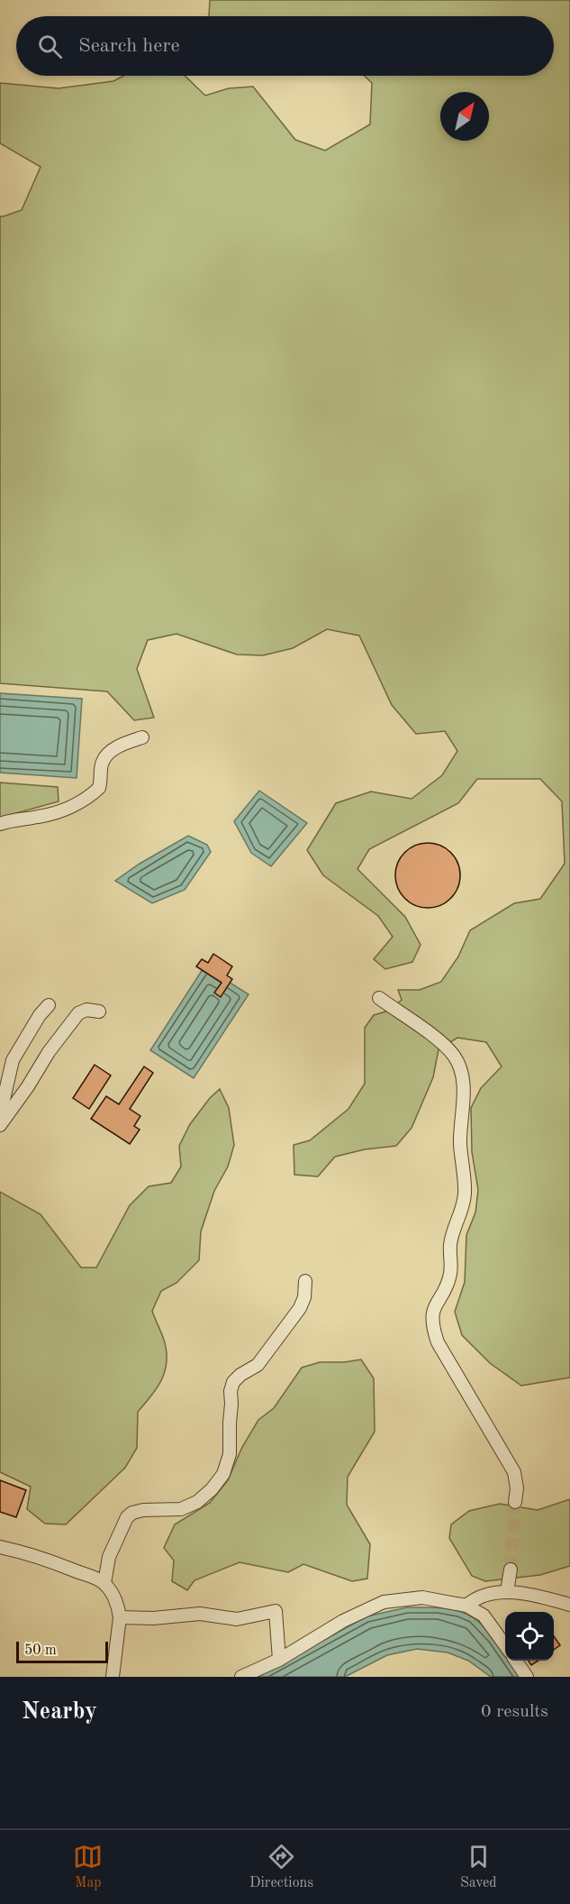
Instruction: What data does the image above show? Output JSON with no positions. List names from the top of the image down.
{
  "scale_bar": "50 m",
  "north": "top right",
  "page": {
    "search": "Search here",
    "scale": "50 m",
    "heading": ["Nearby", "0 results"],
    "nav": ["Map", "Directions", "Saved"]
  }
}
